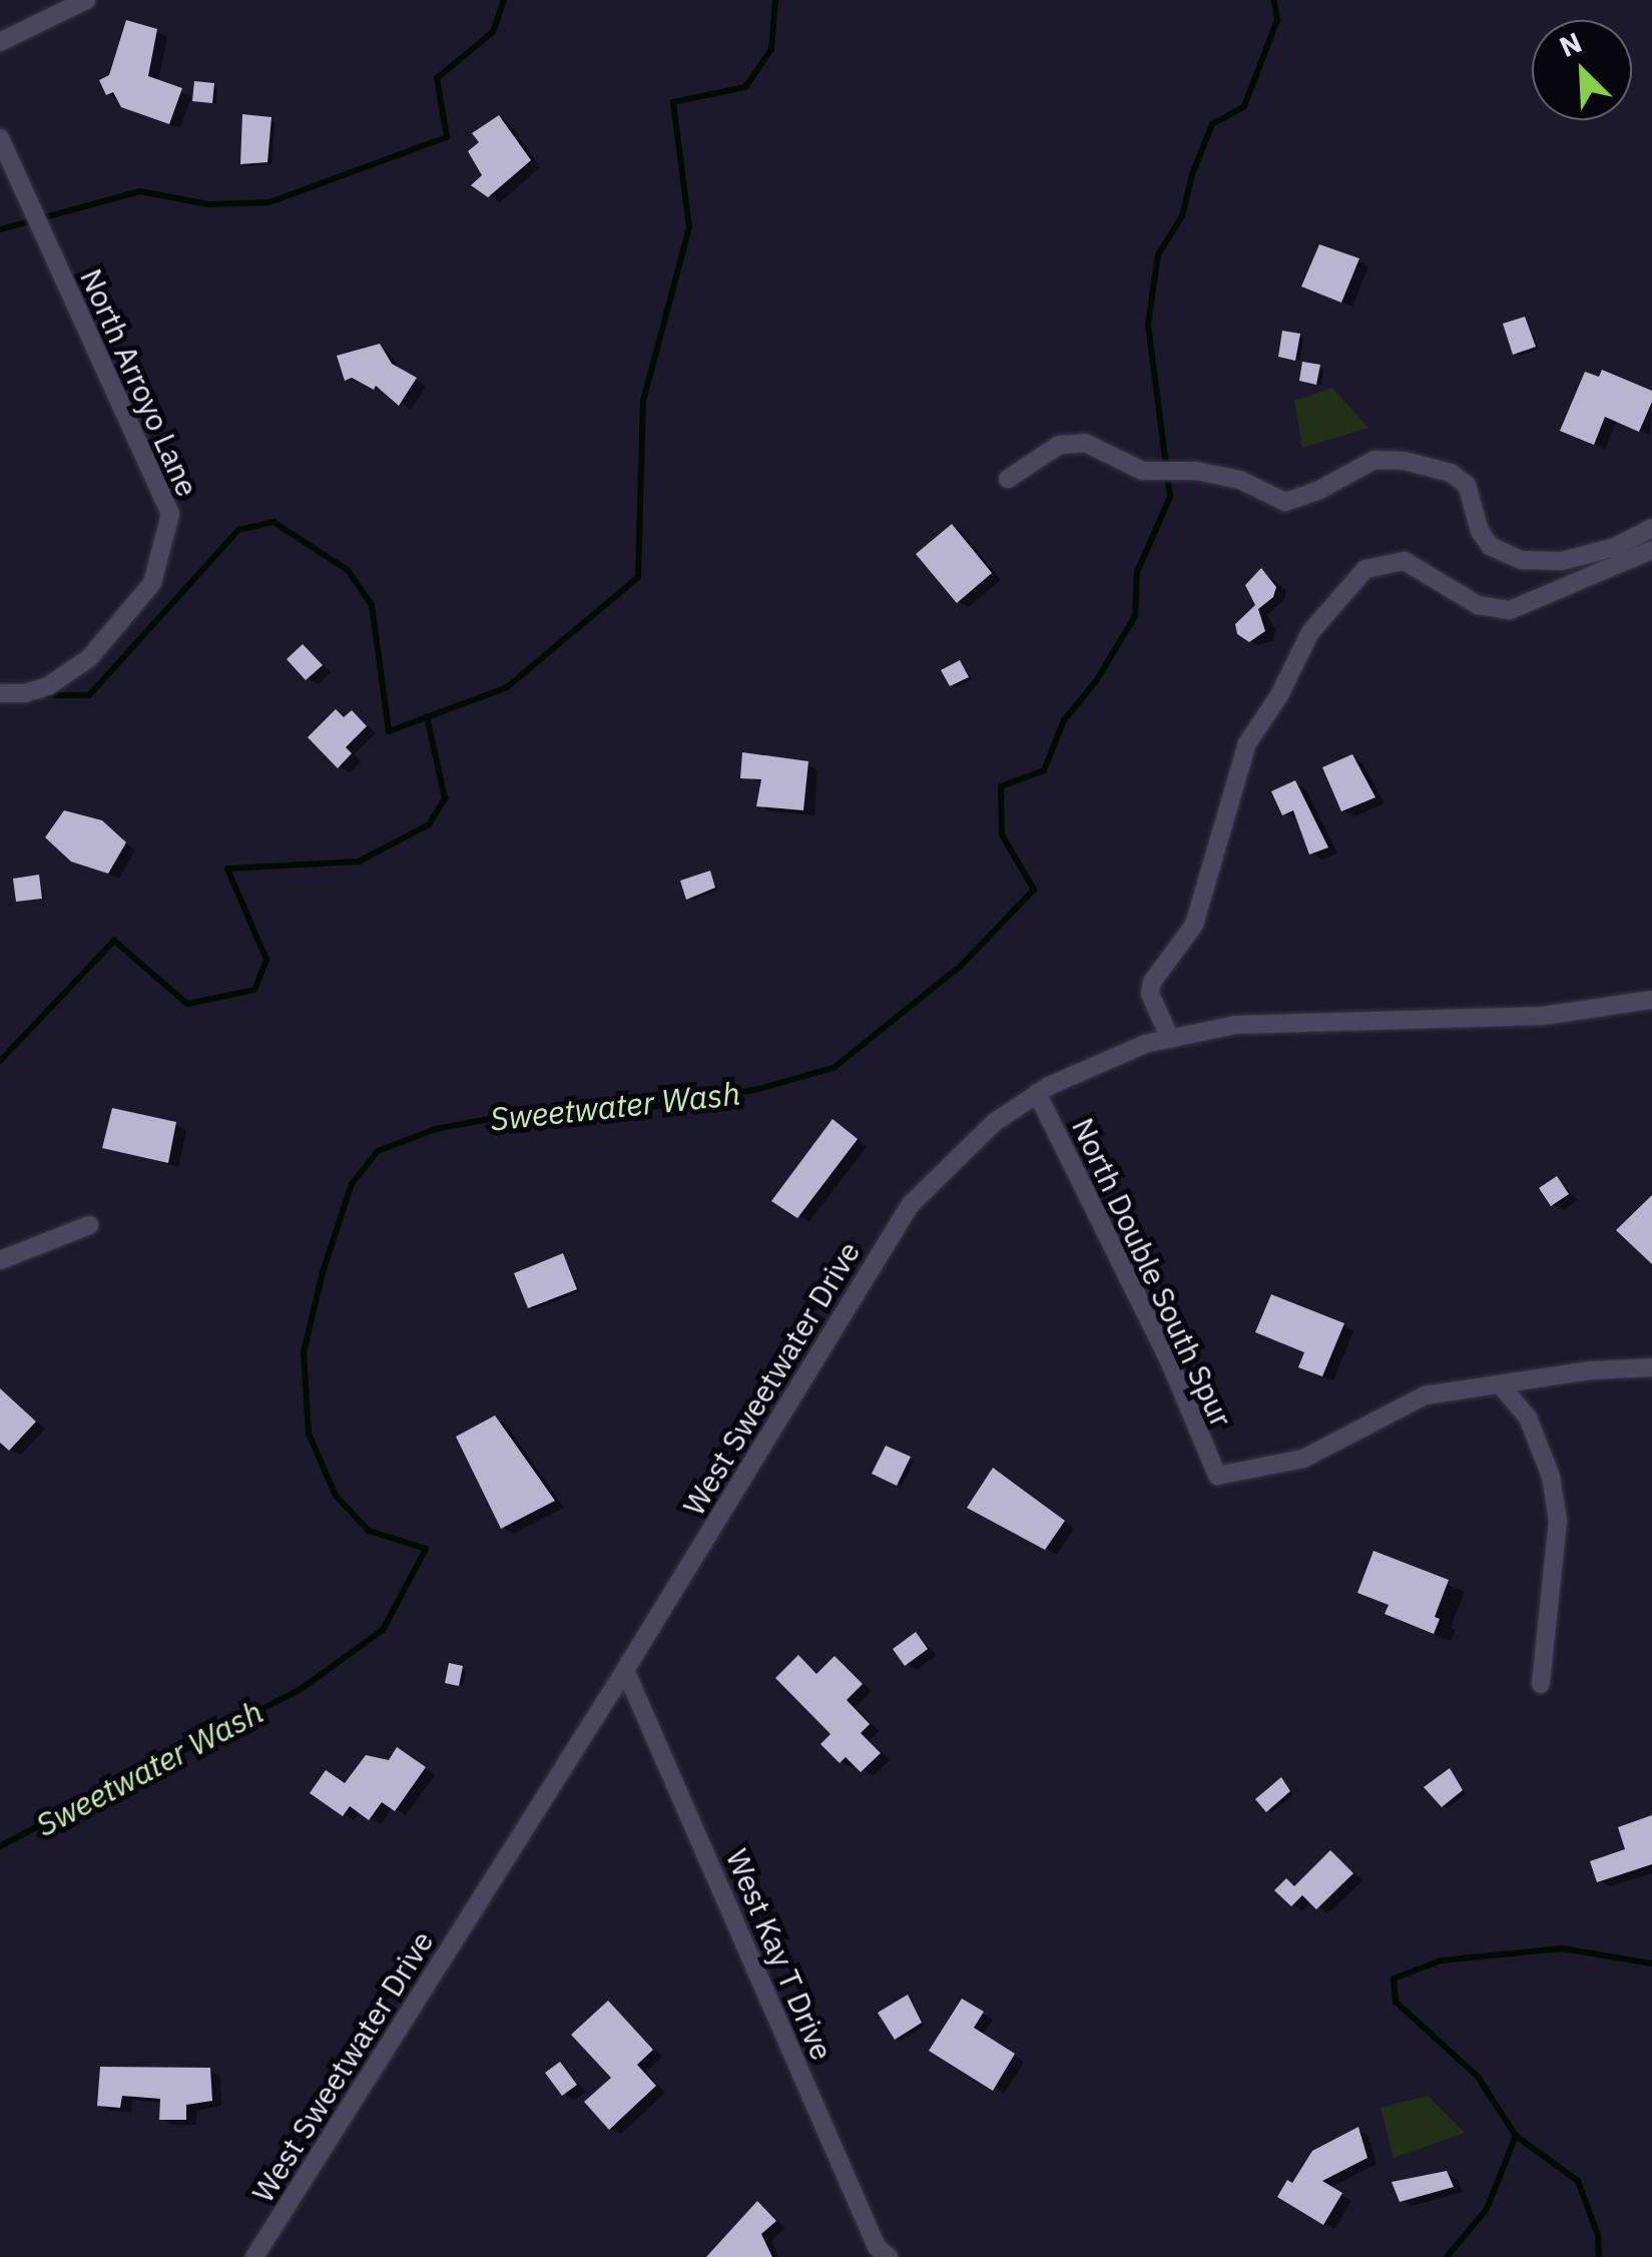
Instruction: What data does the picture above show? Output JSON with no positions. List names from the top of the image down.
{
  "streets": {
    "street": [
      "North Arroyo Lane",
      "North Double South Spur",
      "West Sweetwater Drive",
      "West Kay T Drive"
    ]
  },
  "crossings": [
    ["North Double South Spur", "West Sweetwater Drive"],
    ["West Sweetwater Drive", "West Kay T Drive"]
  ],
  "water": ["Sweetwater Wash"],
  "north": "top left"
}
